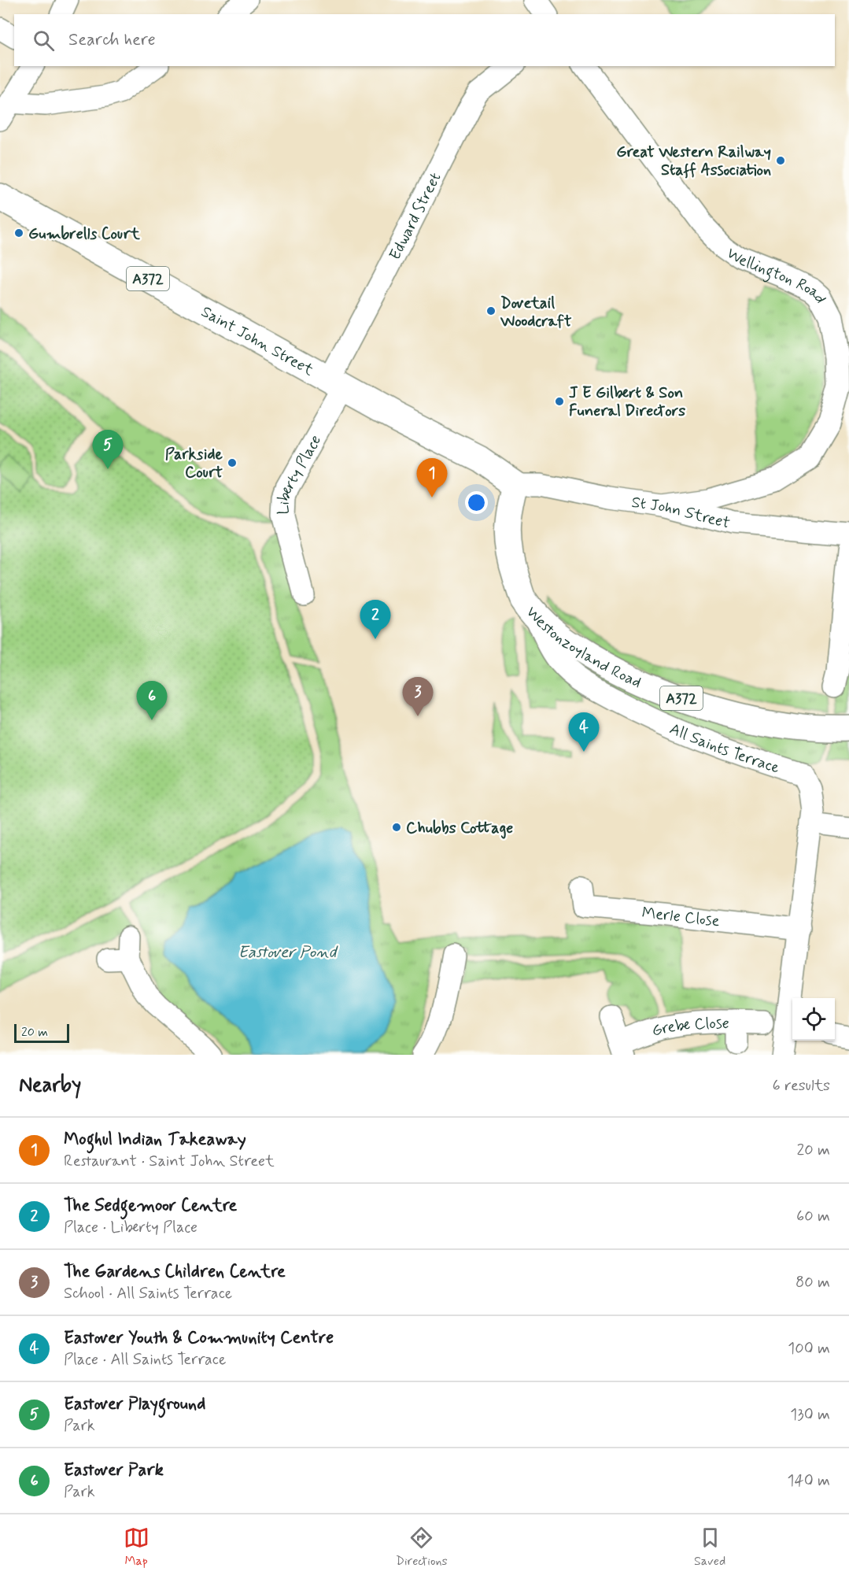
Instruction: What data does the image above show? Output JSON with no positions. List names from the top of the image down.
{
  "streets": {
    "main road": ["A372", "Saint John Street", "Westonzoyland Road"],
    "street": [
      "Edward Street",
      "Wellington Road",
      "Liberty Place",
      "St John Street",
      "All Saints Terrace",
      "Merle Close",
      "Grebe Close"
    ]
  },
  "crossings": [
    ["Edward Street", "Saint John Street"],
    ["Edward Street", "Liberty Place"],
    ["Wellington Road", "St John Street"],
    ["Saint John Street", "Liberty Place"],
    ["Saint John Street", "St John Street"],
    ["Saint John Street", "Westonzoyland Road"],
    ["St John Street", "Westonzoyland Road"],
    ["Westonzoyland Road", "All Saints Terrace"],
    ["All Saints Terrace", "Merle Close"]
  ],
  "water": ["Eastover Pond"],
  "places": [
    "Great Western Railway Staff Association",
    "Gumbrells Court",
    "Dovetail Woodcraft",
    "J E Gilbert & Son Funeral Directors",
    "Parkside Court",
    "Chubbs Cottage"
  ],
  "scale_bar": "20 m",
  "page": {
    "search": "Search here",
    "pins": [
      "5",
      "1",
      "2",
      "3",
      "6",
      "4"
    ],
    "scale": "20 m",
    "heading": ["Nearby", "6 results"],
    "list": [
      {
        "mark": "1",
        "name": "Moghul Indian Takeaway",
        "note": "Restaurant · Saint John Street",
        "value": "20 m"
      },
      {
        "mark": "2",
        "name": "The Sedgemoor Centre",
        "note": "Place · Liberty Place",
        "value": "60 m"
      },
      {
        "mark": "3",
        "name": "The Gardens Children Centre",
        "note": "School · All Saints Terrace",
        "value": "80 m"
      },
      {
        "mark": "4",
        "name": "Eastover Youth & Community Centre",
        "note": "Place · All Saints Terrace",
        "value": "100 m"
      },
      {
        "mark": "5",
        "name": "Eastover Playground",
        "note": "Park",
        "value": "130 m"
      },
      {
        "mark": "6",
        "name": "Eastover Park",
        "note": "Park",
        "value": "140 m"
      }
    ],
    "nav": ["Map", "Directions", "Saved"]
  }
}
